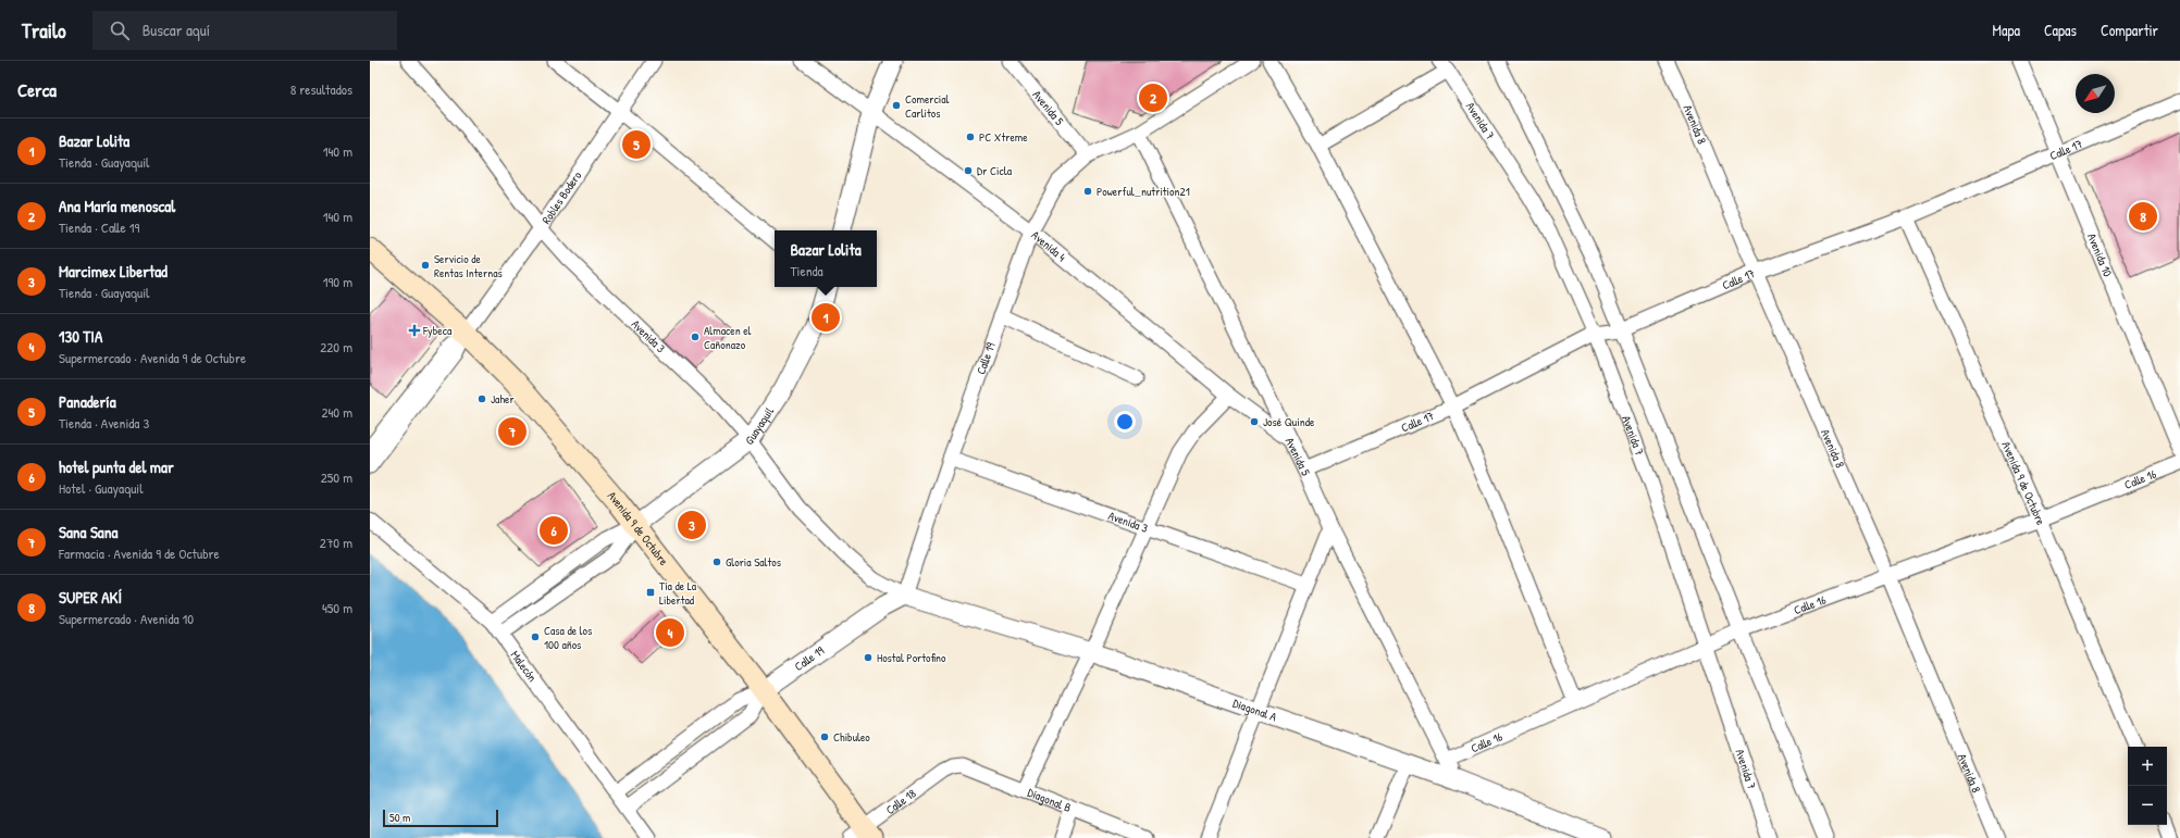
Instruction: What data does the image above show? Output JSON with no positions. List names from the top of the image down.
{
  "streets": {
    "main road": ["Avenida 9 de Octubre"],
    "street": [
      "Avenida 5",
      "Avenida 7",
      "Avenida 8",
      "Calle 17",
      "Robles Bodero",
      "Avenida 4",
      "Avenida 10",
      "Avenida 3",
      "Calle 19",
      "Guayaquil",
      "Calle 16",
      "Malecón",
      "Diagonal A",
      "Diagonal B",
      "Calle 18"
    ]
  },
  "crossings": [
    ["Avenida 5", "Calle 17"],
    ["Avenida 5", "Avenida 4"],
    ["Avenida 5", "Calle 19"],
    ["Avenida 5", "Calle 16"],
    ["Avenida 5", "Diagonal A"],
    ["Avenida 7", "Calle 17"],
    ["Avenida 7", "Calle 16"],
    ["Avenida 8", "Calle 17"],
    ["Avenida 8", "Calle 16"],
    ["Calle 17", "Avenida 10"],
    ["Calle 17", "Avenida 9 de Octubre"],
    ["Robles Bodero", "Avenida 3"],
    ["Robles Bodero", "Avenida 9 de Octubre"],
    ["Avenida 4", "Calle 19"],
    ["Avenida 3", "Calle 19"],
    ["Avenida 3", "Guayaquil"],
    ["Avenida 3", "Diagonal A"],
    ["Calle 19", "Avenida 9 de Octubre"],
    ["Calle 19", "Malecón"],
    ["Calle 19", "Diagonal A"],
    ["Guayaquil", "Avenida 9 de Octubre"],
    ["Guayaquil", "Malecón"],
    ["Calle 16", "Avenida 9 de Octubre"],
    ["Avenida 9 de Octubre", "Calle 18"],
    ["Diagonal B", "Calle 18"]
  ],
  "places": {
    "other": [
      "Comercial Carlitos",
      "PC Xtreme",
      "Dr Cicla",
      "Powerful_nutrition21",
      "Servicio de Rentas Internas",
      "Almacen el Cañonazo",
      "Jaher",
      "José Quinde",
      "Gloria Saltos",
      "Casa de los 100 años",
      "Hostal Portofino",
      "Chibuleo"
    ],
    "health": ["Fybeca"],
    "transit": ["Tía de La Libertad"]
  },
  "scale_bar": "50 m",
  "north": "bottom left",
  "page": {
    "header": "Trailo",
    "search": "Buscar aquí",
    "nav": ["Mapa", "Capas", "Compartir"],
    "heading": ["Cerca", "8 resultados"],
    "pins": [
      "2",
      "5",
      "8",
      "1",
      "7",
      "3",
      "6",
      "4"
    ],
    "list": [
      {
        "mark": "1",
        "name": "Bazar Lolita",
        "note": "Tienda · Guayaquil",
        "value": "140 m"
      },
      {
        "mark": "2",
        "name": "Ana María menoscal",
        "note": "Tienda · Calle 19",
        "value": "140 m"
      },
      {
        "mark": "3",
        "name": "Marcimex Libertad",
        "note": "Tienda · Guayaquil",
        "value": "190 m"
      },
      {
        "mark": "4",
        "name": "130 TIA",
        "note": "Supermercado · Avenida 9 de Octubre",
        "value": "220 m"
      },
      {
        "mark": "5",
        "name": "Panadería",
        "note": "Tienda · Avenida 3",
        "value": "240 m"
      },
      {
        "mark": "6",
        "name": "hotel punta del mar",
        "note": "Hotel · Guayaquil",
        "value": "250 m"
      },
      {
        "mark": "7",
        "name": "Sana Sana",
        "note": "Farmacia · Avenida 9 de Octubre",
        "value": "270 m"
      },
      {
        "mark": "8",
        "name": "SUPER AKÍ",
        "note": "Supermercado · Avenida 10",
        "value": "450 m"
      }
    ],
    "popup": ["Bazar Lolita", "Tienda"],
    "map_buttons": ["+", "−"],
    "scale": "50 m"
  }
}
